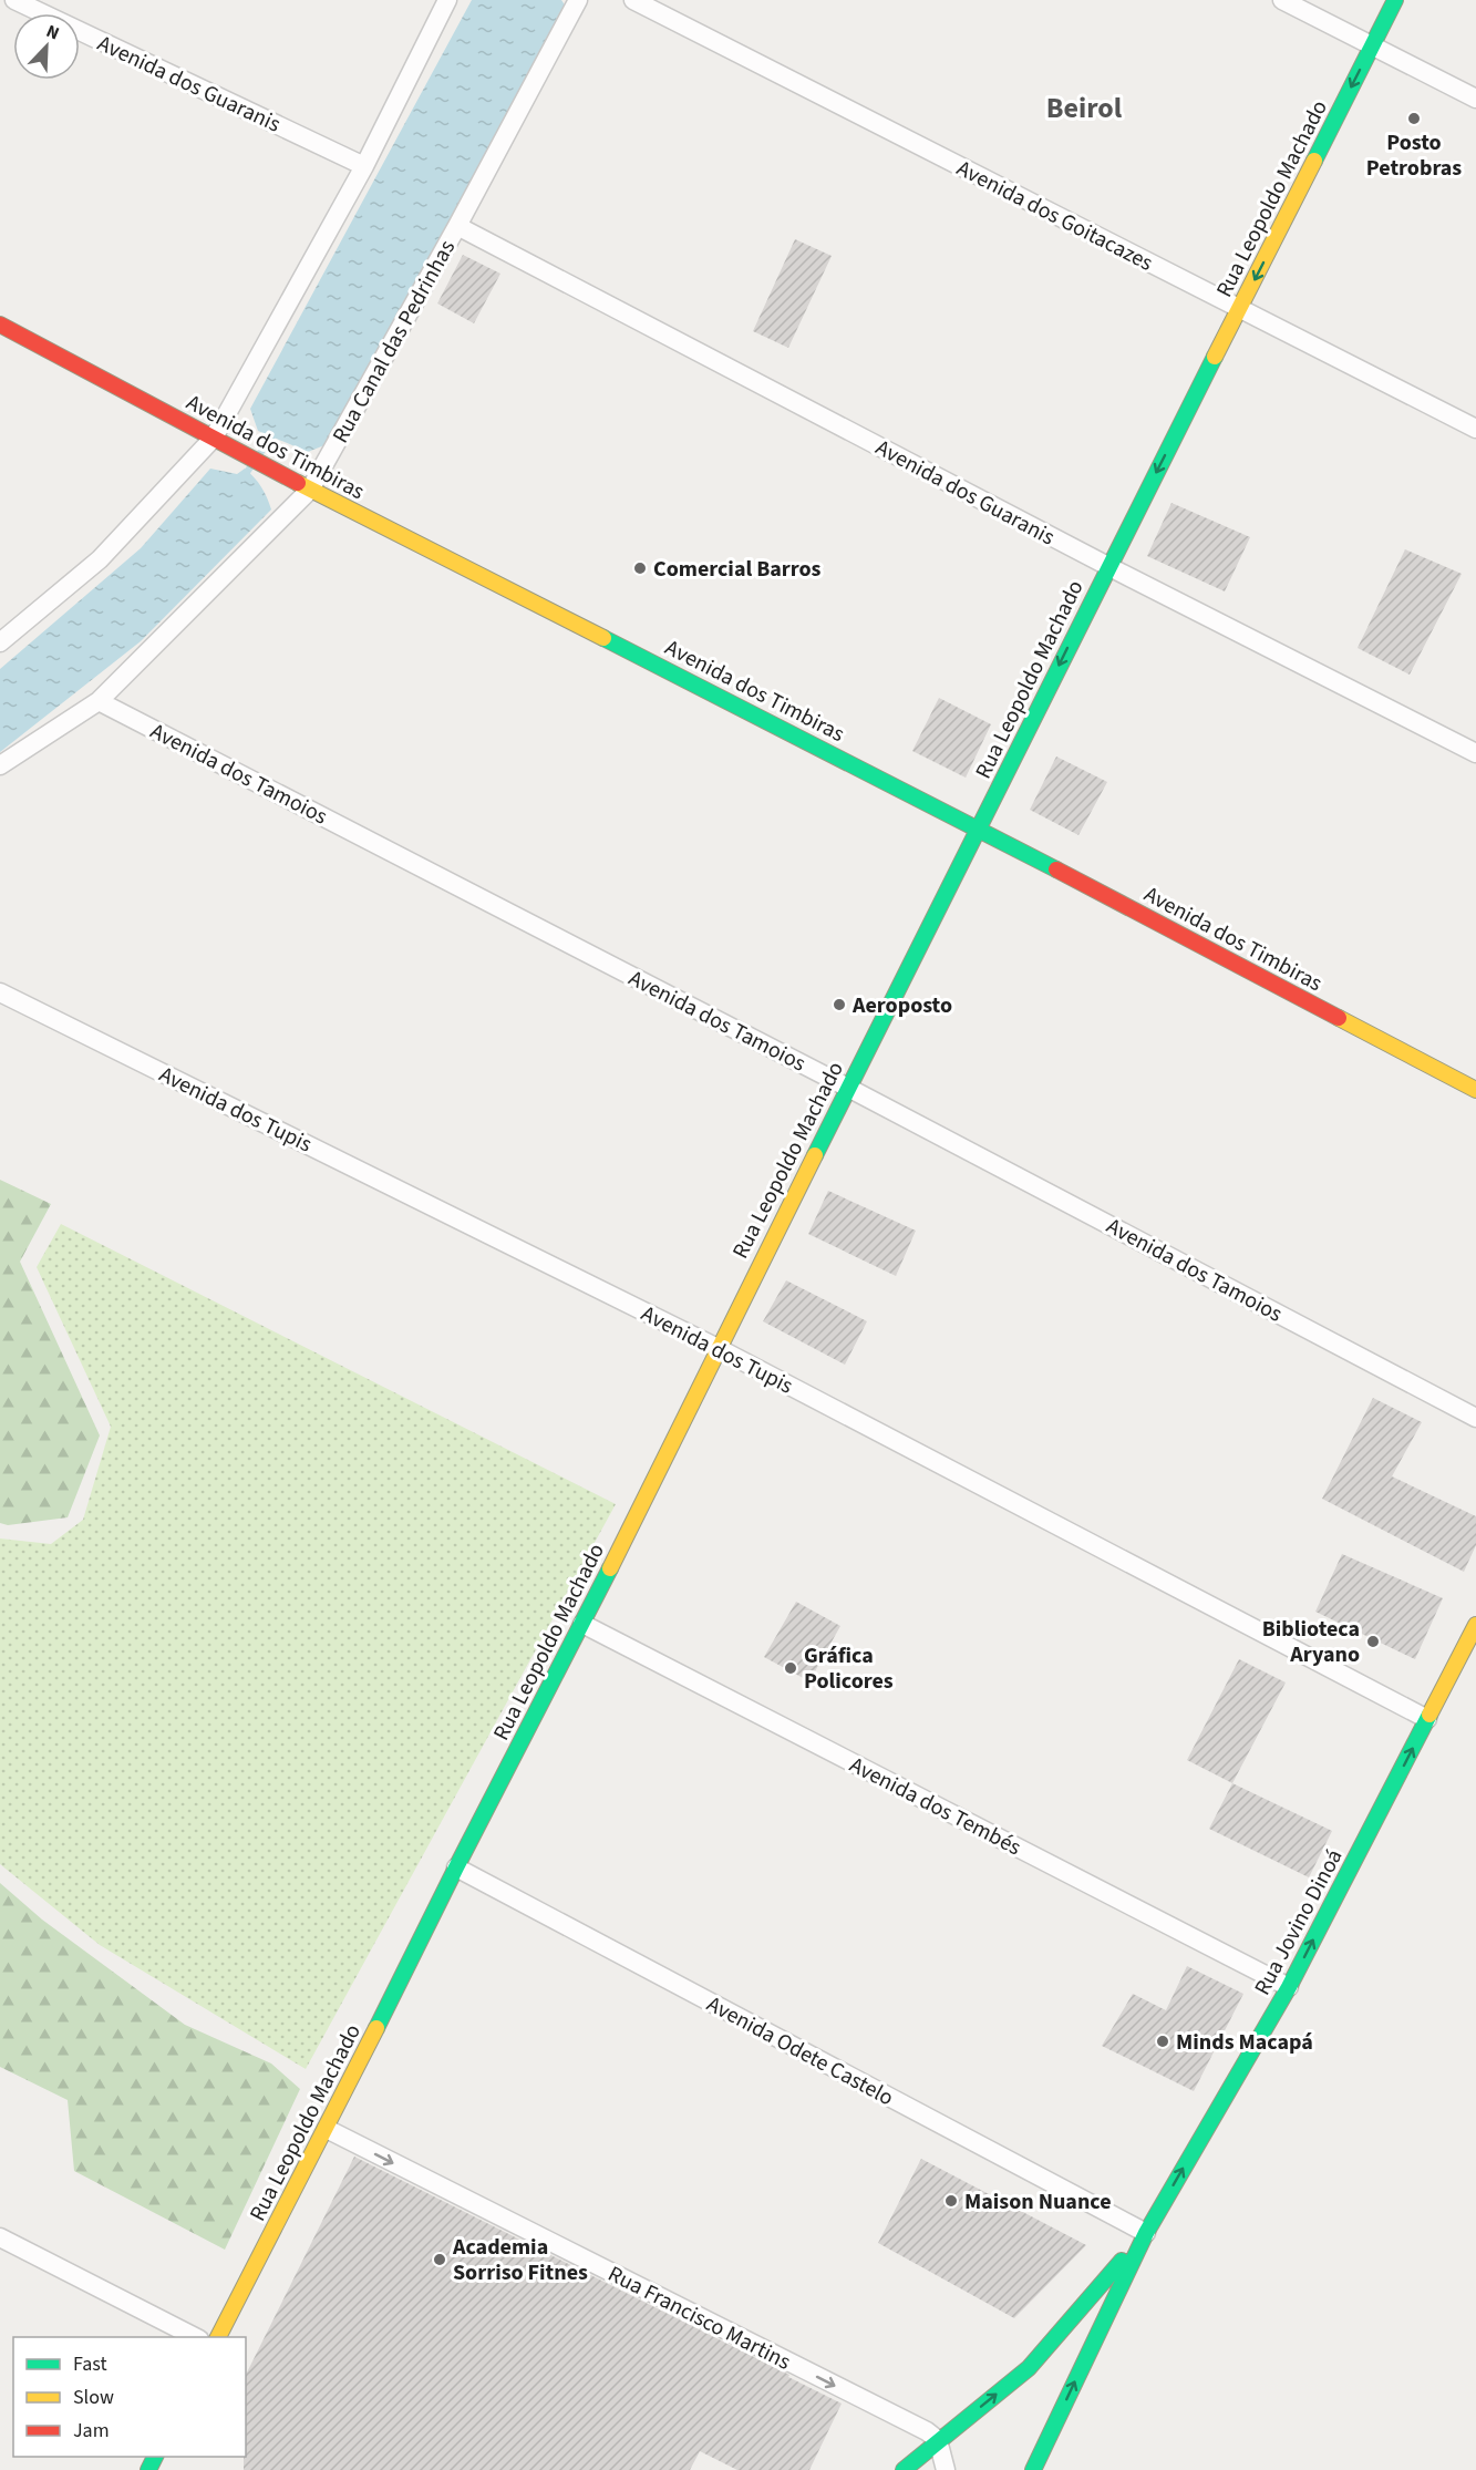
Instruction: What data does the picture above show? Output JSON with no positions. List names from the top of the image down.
{
  "streets": {
    "main road": ["Rua Leopoldo Machado", "Avenida dos Timbiras", "Rua Jovino Dinoá"],
    "street": [
      "Avenida dos Guaranis",
      "Avenida dos Goitacazes",
      "Rua Canal das Pedrinhas",
      "Avenida dos Tamoios",
      "Avenida dos Tupis",
      "Avenida dos Tembés",
      "Avenida Odete Castelo",
      "Rua Francisco Martins"
    ]
  },
  "crossings": [
    ["Avenida dos Guaranis", "Rua Leopoldo Machado"],
    ["Avenida dos Guaranis", "Rua Canal das Pedrinhas"],
    ["Rua Leopoldo Machado", "Avenida dos Goitacazes"],
    ["Rua Leopoldo Machado", "Avenida dos Timbiras"],
    ["Rua Leopoldo Machado", "Avenida dos Tamoios"],
    ["Rua Leopoldo Machado", "Avenida dos Tupis"],
    ["Rua Leopoldo Machado", "Avenida dos Tembés"],
    ["Rua Leopoldo Machado", "Avenida Odete Castelo"],
    ["Rua Leopoldo Machado", "Rua Francisco Martins"],
    ["Rua Canal das Pedrinhas", "Avenida dos Timbiras"],
    ["Rua Canal das Pedrinhas", "Avenida dos Tamoios"],
    ["Avenida dos Tupis", "Rua Jovino Dinoá"],
    ["Avenida dos Tembés", "Rua Jovino Dinoá"],
    ["Rua Jovino Dinoá", "Avenida Odete Castelo"],
    ["Rua Jovino Dinoá", "Rua Francisco Martins"]
  ],
  "one_way": ["Rua Jovino Dinoá", "Rua Francisco Martins"],
  "districts": ["Beirol"],
  "places": [
    "Posto Petrobras",
    "Comercial Barros",
    "Aeroposto",
    "Biblioteca Aryano",
    "Gráfica Policores",
    "Minds Macapá",
    "Maison Nuance",
    "Academia Sorriso Fitnes"
  ],
  "legend": ["Fast", "Slow", "Jam"],
  "north": "top right"
}
